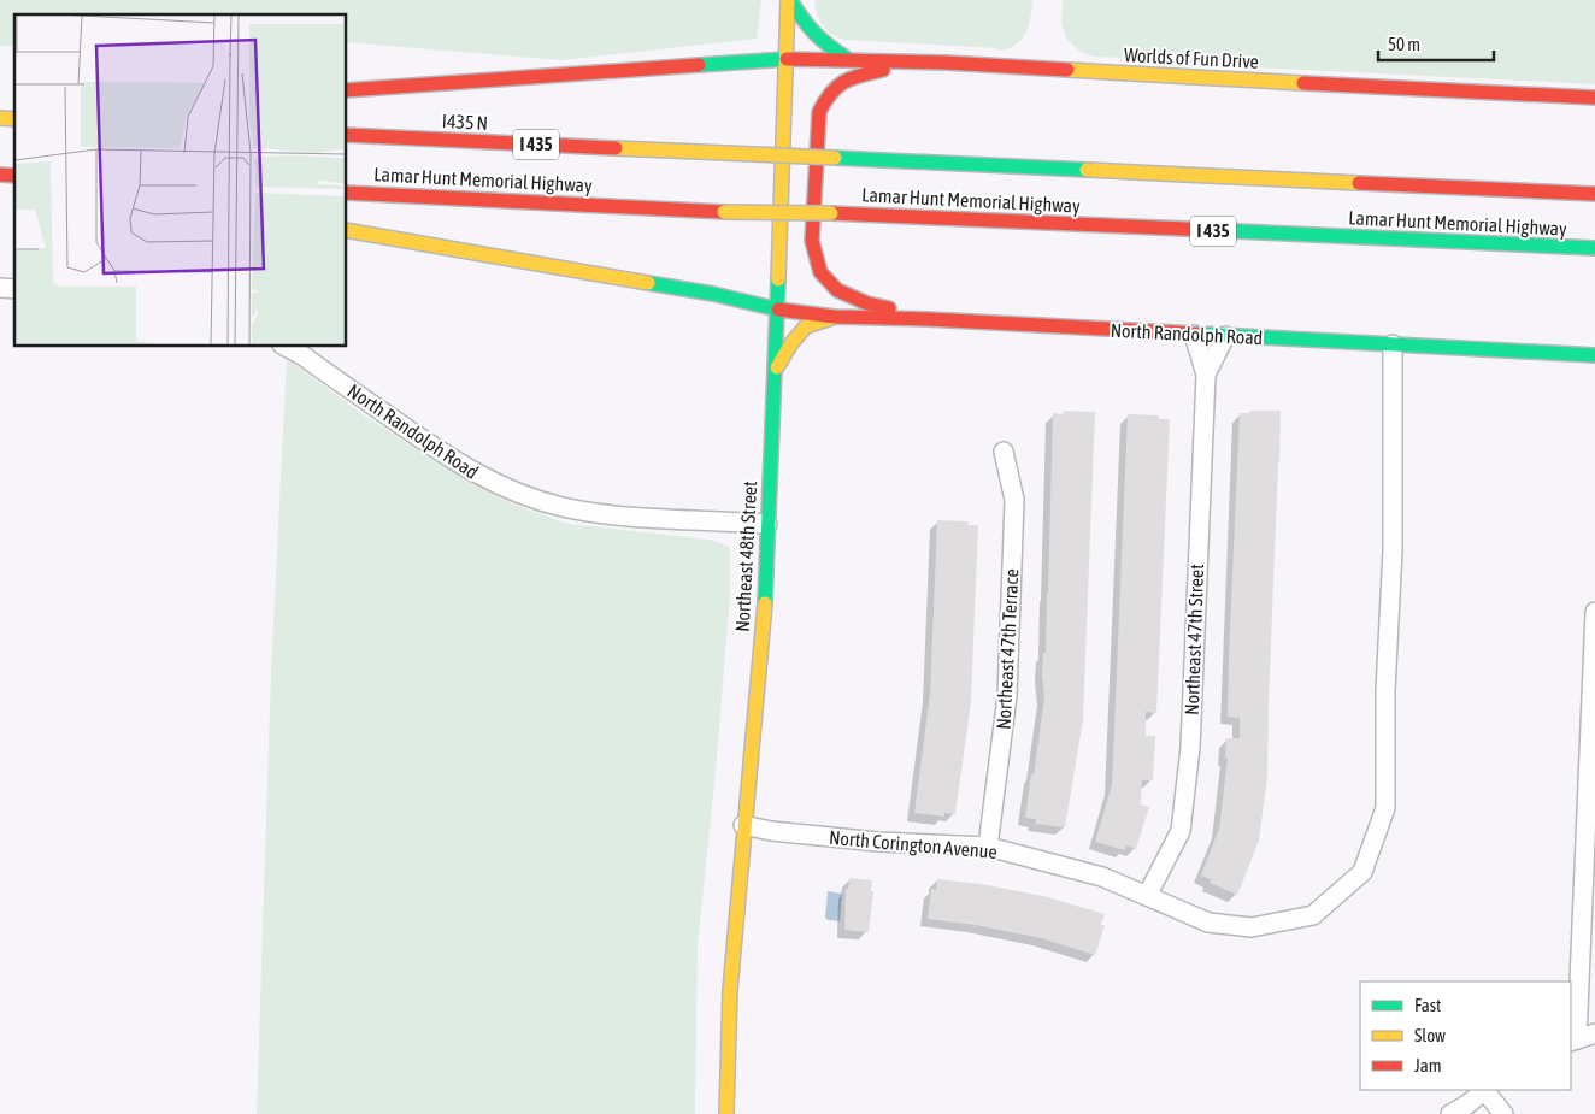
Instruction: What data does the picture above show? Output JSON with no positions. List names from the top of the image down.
{
  "streets": {
    "main road": [
      "Worlds of Fun Drive",
      "I435 N",
      "I 435",
      "Lamar Hunt Memorial Highway",
      "North Randolph Road",
      "Northeast 48th Street"
    ],
    "street": ["Northeast 47th Street", "Northeast 47th Terrace", "North Corington Avenue"]
  },
  "crossings": [
    ["Worlds of Fun Drive", "Northeast 48th Street"],
    ["I435 N", "Lamar Hunt Memorial Highway"],
    ["North Randolph Road", "Northeast 48th Street"],
    ["North Randolph Road", "Northeast 47th Street"],
    ["North Randolph Road", "North Corington Avenue"],
    ["Northeast 48th Street", "North Corington Avenue"],
    ["Northeast 47th Street", "North Corington Avenue"],
    ["Northeast 47th Terrace", "North Corington Avenue"]
  ],
  "legend": ["Fast", "Slow", "Jam"],
  "scale_bar": "50 m"
}
